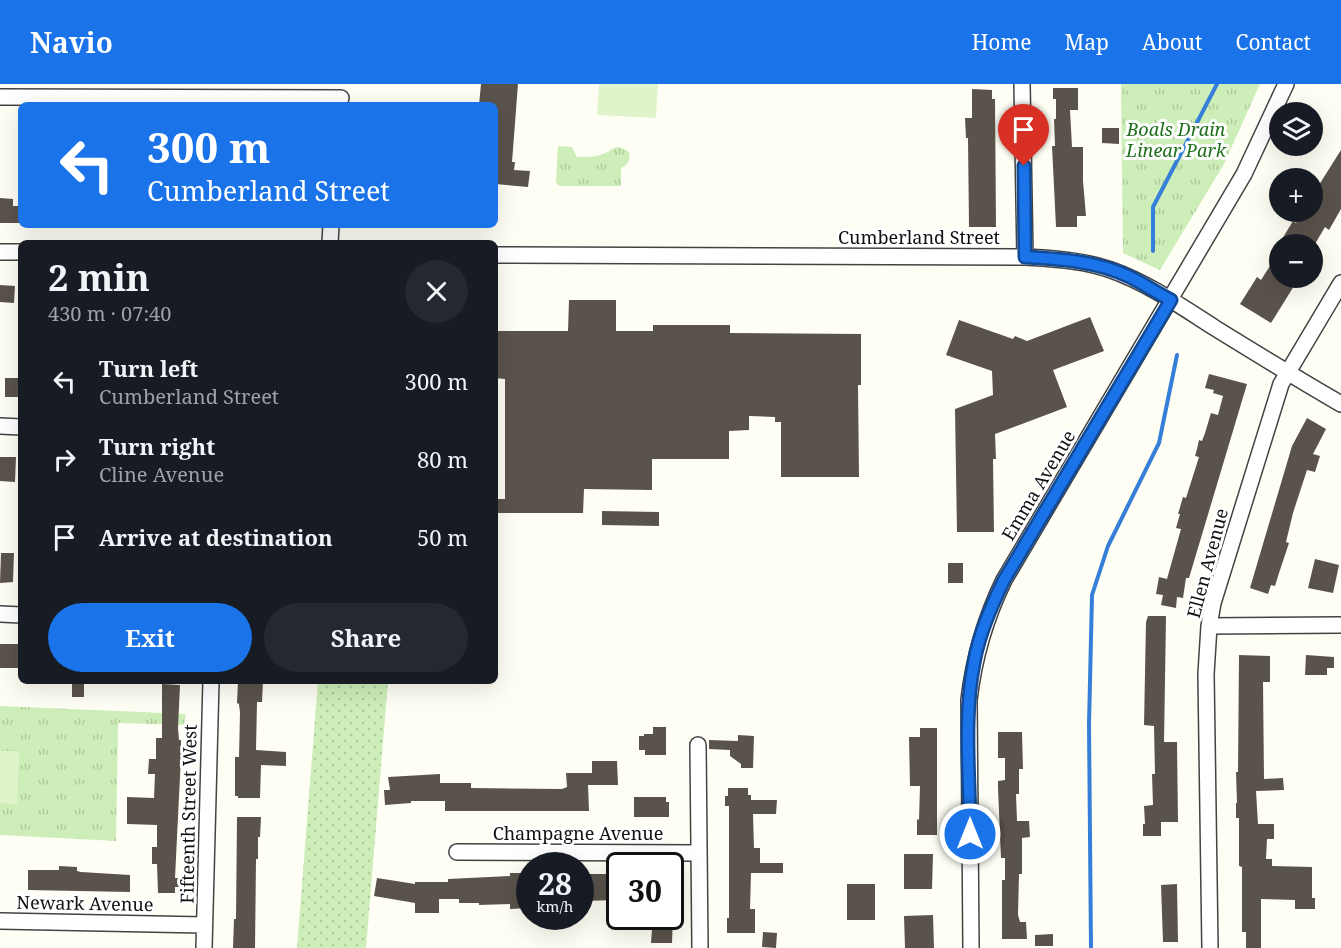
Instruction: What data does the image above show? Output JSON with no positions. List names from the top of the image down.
{
  "streets": {
    "street": [
      "Cumberland Street",
      "Emma Avenue",
      "Ellen Avenue",
      "Fifteenth Street West",
      "Champagne Avenue",
      "Newark Avenue"
    ]
  },
  "crossings": [
    ["Cumberland Street", "Emma Avenue"],
    ["Cumberland Street", "Ellen Avenue"],
    ["Fifteenth Street West", "Newark Avenue"]
  ],
  "parks": ["Boals Drain Linear Park"],
  "page": {
    "header": "Navio",
    "nav": [
      "Home",
      "Map",
      "About",
      "Contact"
    ],
    "map_buttons": ["+", "−"],
    "turn": ["300 m", "Cumberland Street"],
    "heading": ["2 min", "430 m · 07:40"],
    "list": [
      {
        "name": "Turn left",
        "note": "Cumberland Street",
        "value": "300 m"
      },
      {
        "name": "Turn right",
        "note": "Cline Avenue",
        "value": "80 m"
      },
      {
        "name": "Arrive at destination",
        "value": "50 m"
      }
    ],
    "buttons": ["Exit", "Share"],
    "speed": "28 km/h",
    "limit": "30"
  }
}
